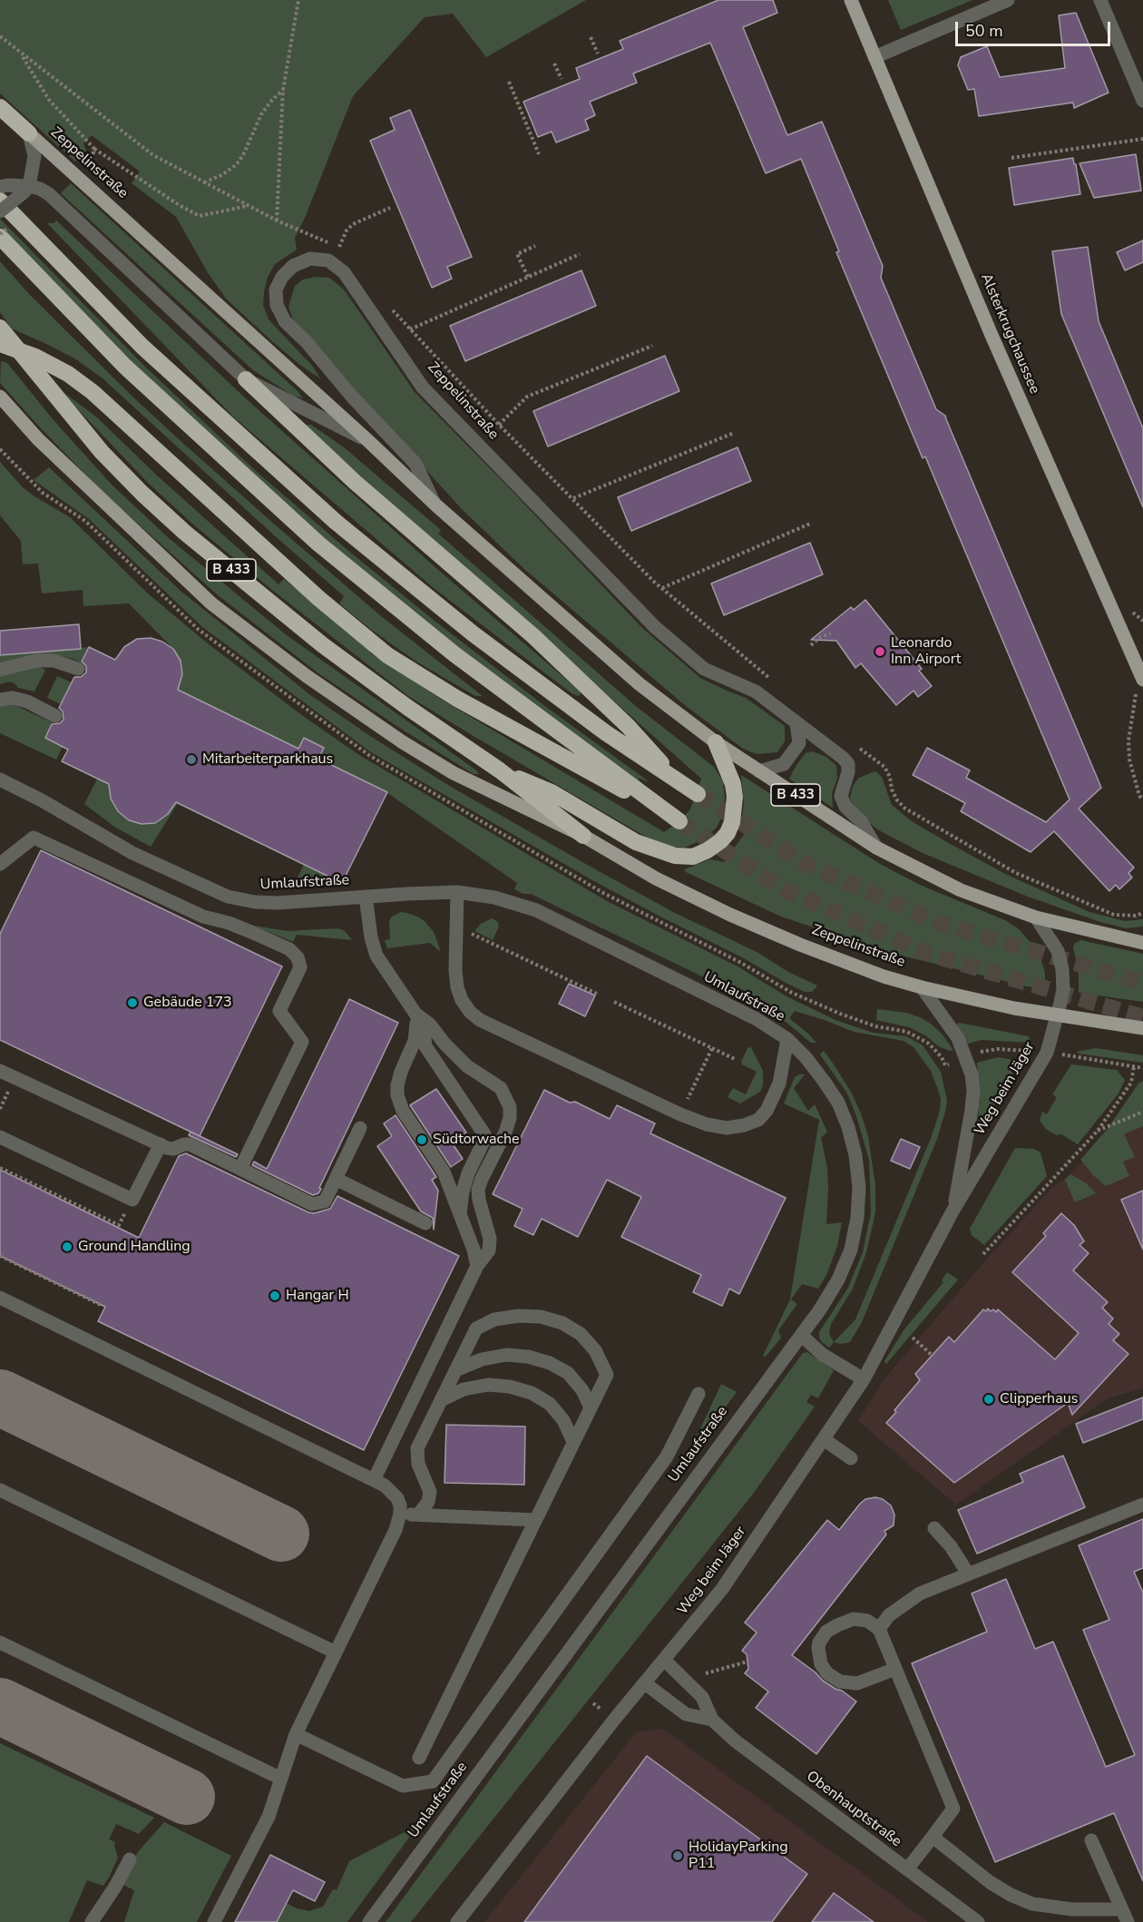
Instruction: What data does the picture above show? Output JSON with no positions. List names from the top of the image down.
{
  "streets": {
    "highway": ["B 433"],
    "main road": ["Zeppelinstraße", "Alsterkrugchaussee"],
    "street": ["Umlaufstraße", "Weg beim Jäger", "Obenhauptstraße"]
  },
  "crossings": [
    ["Zeppelinstraße", "B 433"],
    ["Zeppelinstraße", "Weg beim Jäger"],
    ["Weg beim Jäger", "Obenhauptstraße"]
  ],
  "places": [
    "Leonardo Inn Airport",
    "Mitarbeiterparkhaus",
    "Gebäude 173",
    "Südtorwache",
    "Ground Handling",
    "Hangar H",
    "Clipperhaus",
    "HolidayParking P11"
  ],
  "scale_bar": "50 m"
}
